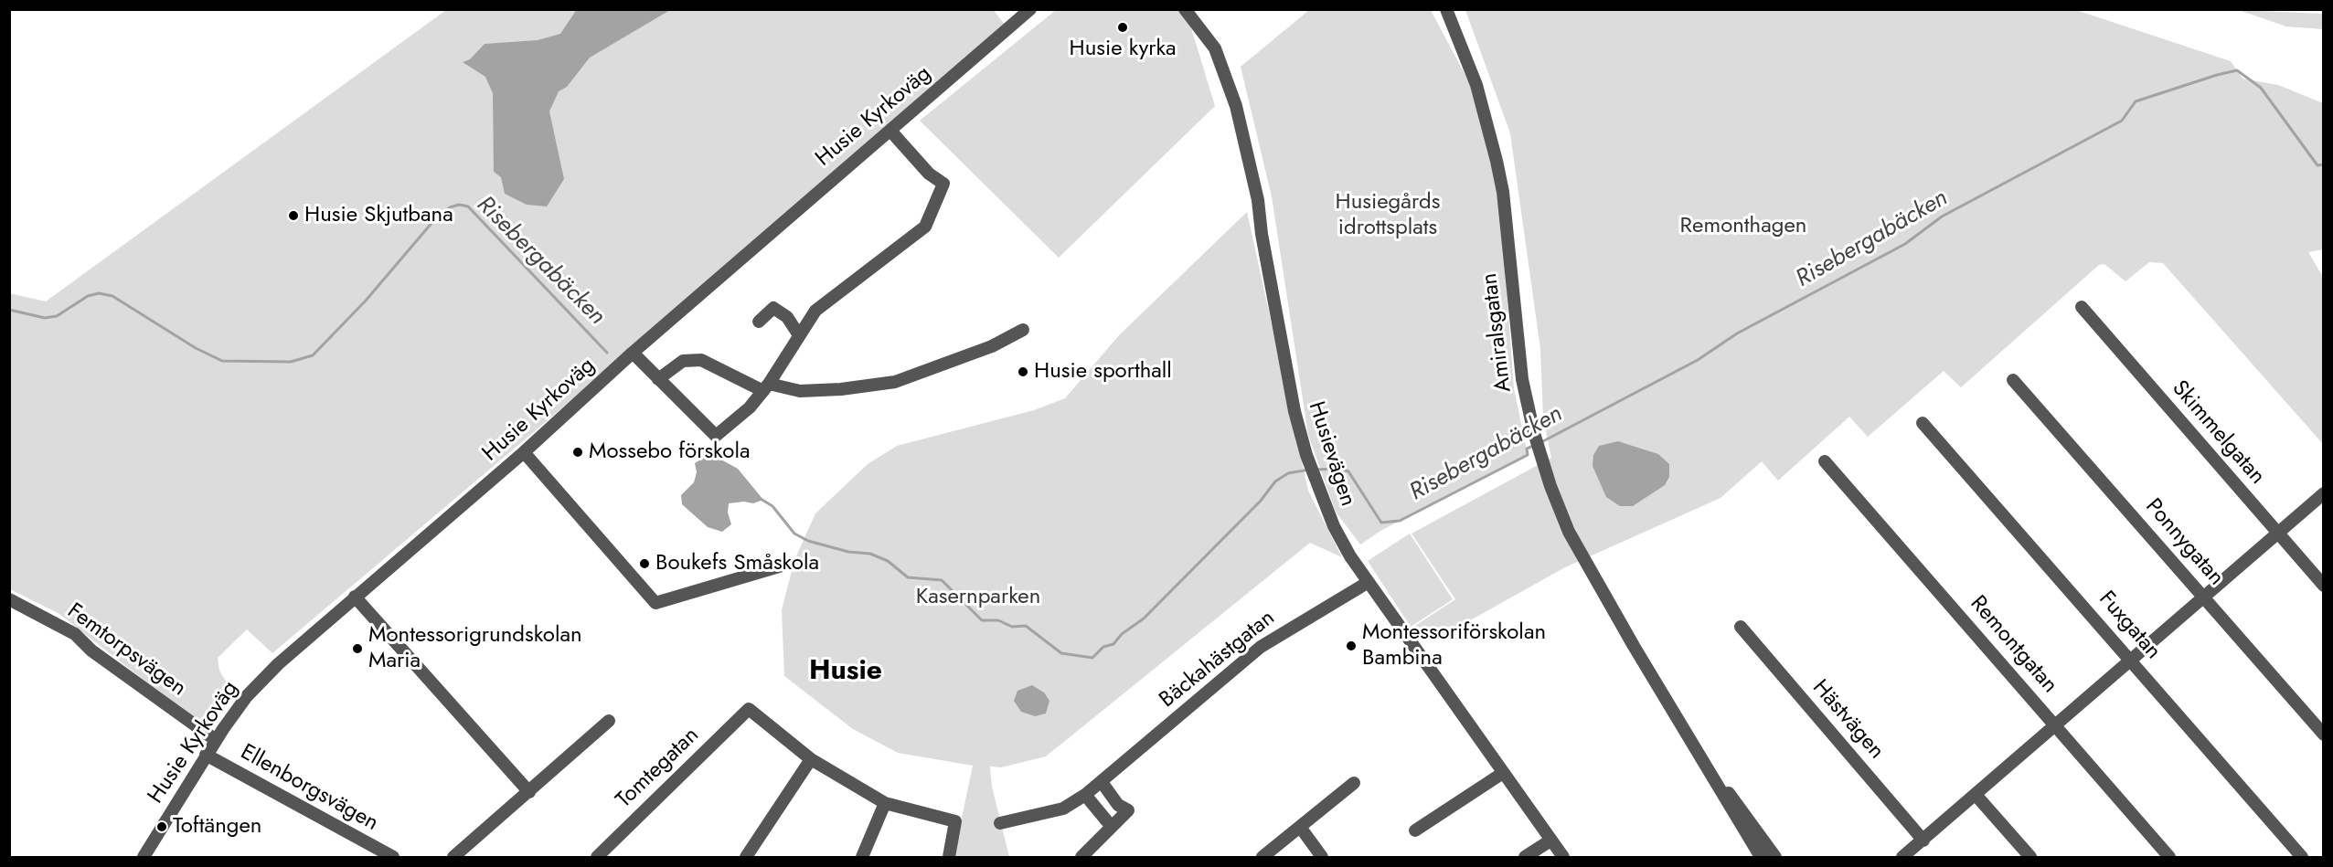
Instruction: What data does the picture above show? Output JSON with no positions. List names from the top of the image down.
{
  "streets": {
    "street": [
      "Husie Kyrkoväg",
      "Amiralsgatan",
      "Skimmelgatan",
      "Husievägen",
      "Ponnygatan",
      "Fuxgatan",
      "Remontgatan",
      "Femtorpsvägen",
      "Bäckahästgatan",
      "Hästvägen",
      "Tomtegatan",
      "Ellenborgsvägen"
    ]
  },
  "crossings": [
    ["Husie Kyrkoväg", "Femtorpsvägen"],
    ["Husie Kyrkoväg", "Ellenborgsvägen"],
    ["Husievägen", "Bäckahästgatan"]
  ],
  "districts": ["Husie"],
  "water": ["Risebergabäcken"],
  "parks": ["Husiegårds idrottsplats", "Remonthagen", "Kasernparken"],
  "places": [
    "Husie kyrka",
    "Husie Skjutbana",
    "Husie sporthall",
    "Mossebo förskola",
    "Boukefs Småskola",
    "Montessoriförskolan Bambina",
    "Montessorigrundskolan Maria",
    "Toftängen"
  ]
}
